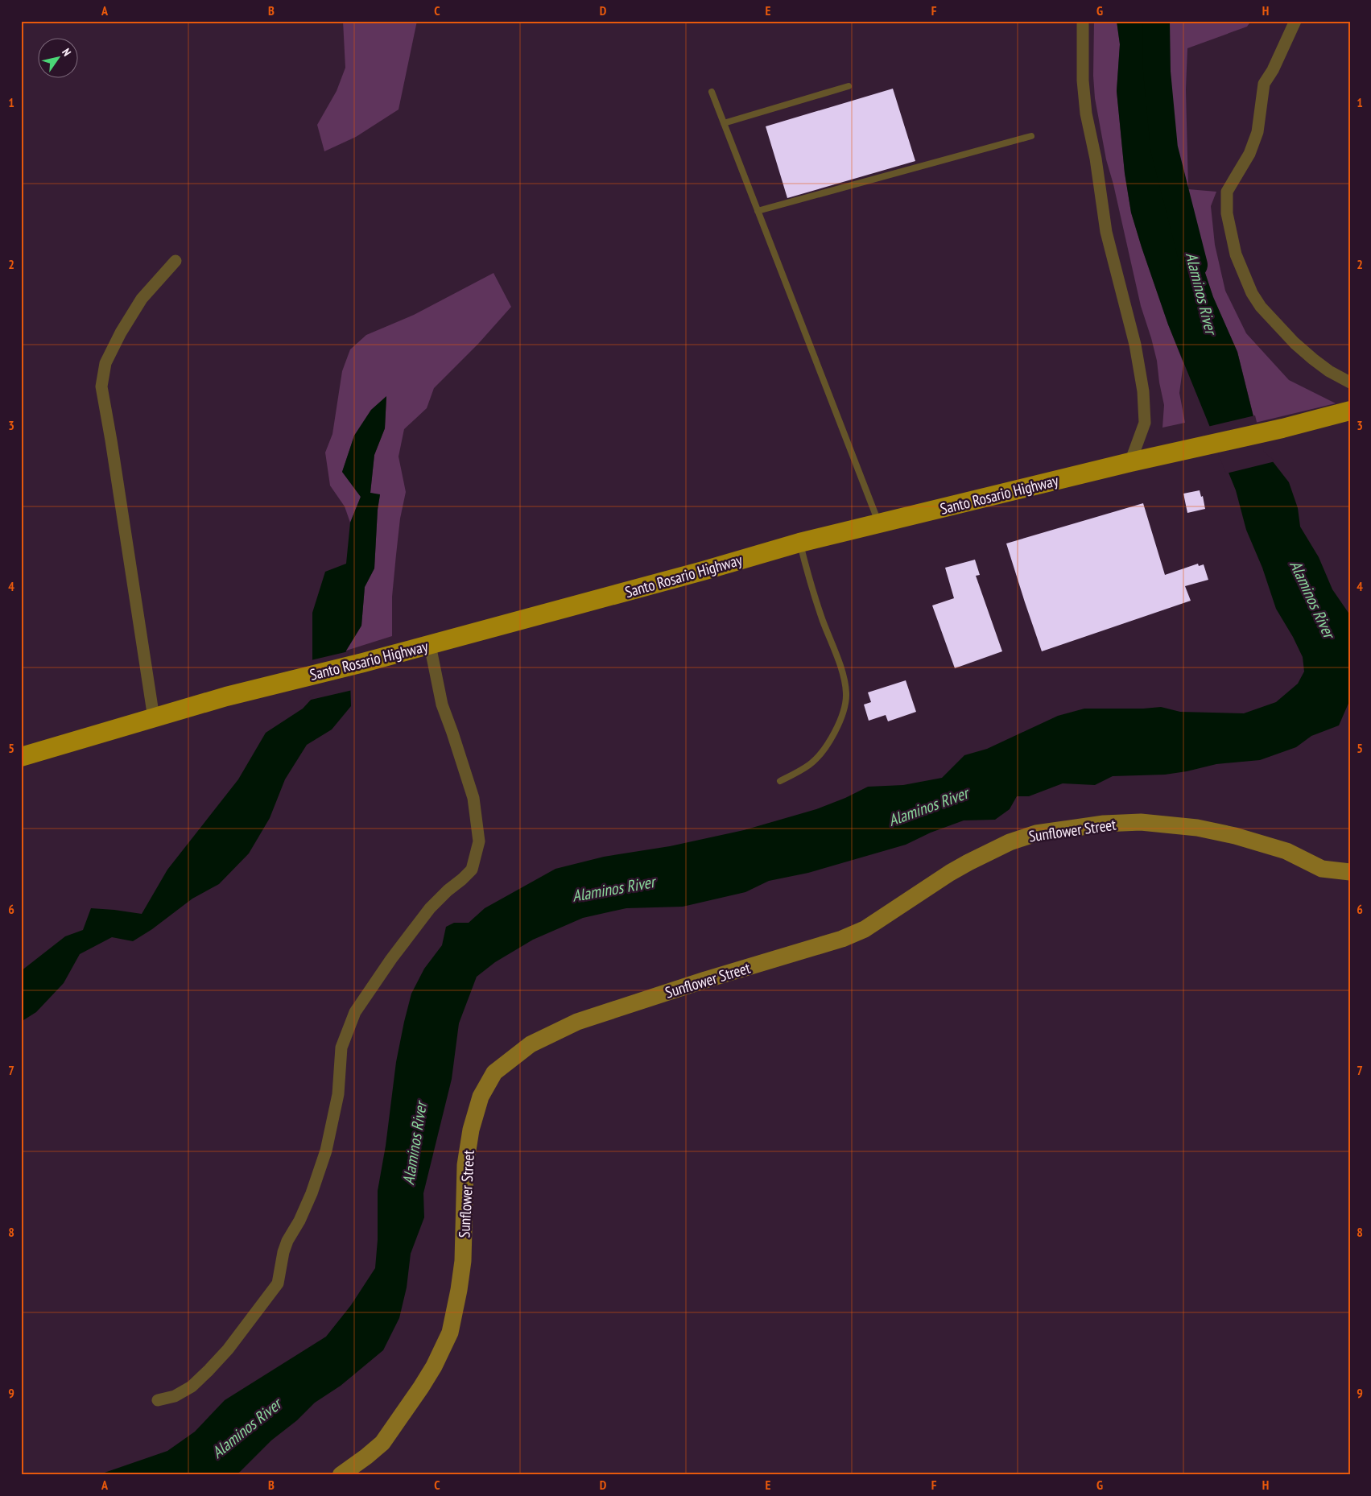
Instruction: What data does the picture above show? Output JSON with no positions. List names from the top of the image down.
{
  "streets": {
    "main road": ["Santo Rosario Highway"],
    "street": ["Sunflower Street"]
  },
  "water": ["Alaminos River"],
  "north": "top right",
  "grid": {
    "columns": [
      "A",
      "B",
      "C",
      "D",
      "E",
      "F",
      "G",
      "H"
    ],
    "rows": [
      "1",
      "2",
      "3",
      "4",
      "5",
      "6",
      "7",
      "8",
      "9"
    ]
  }
}
